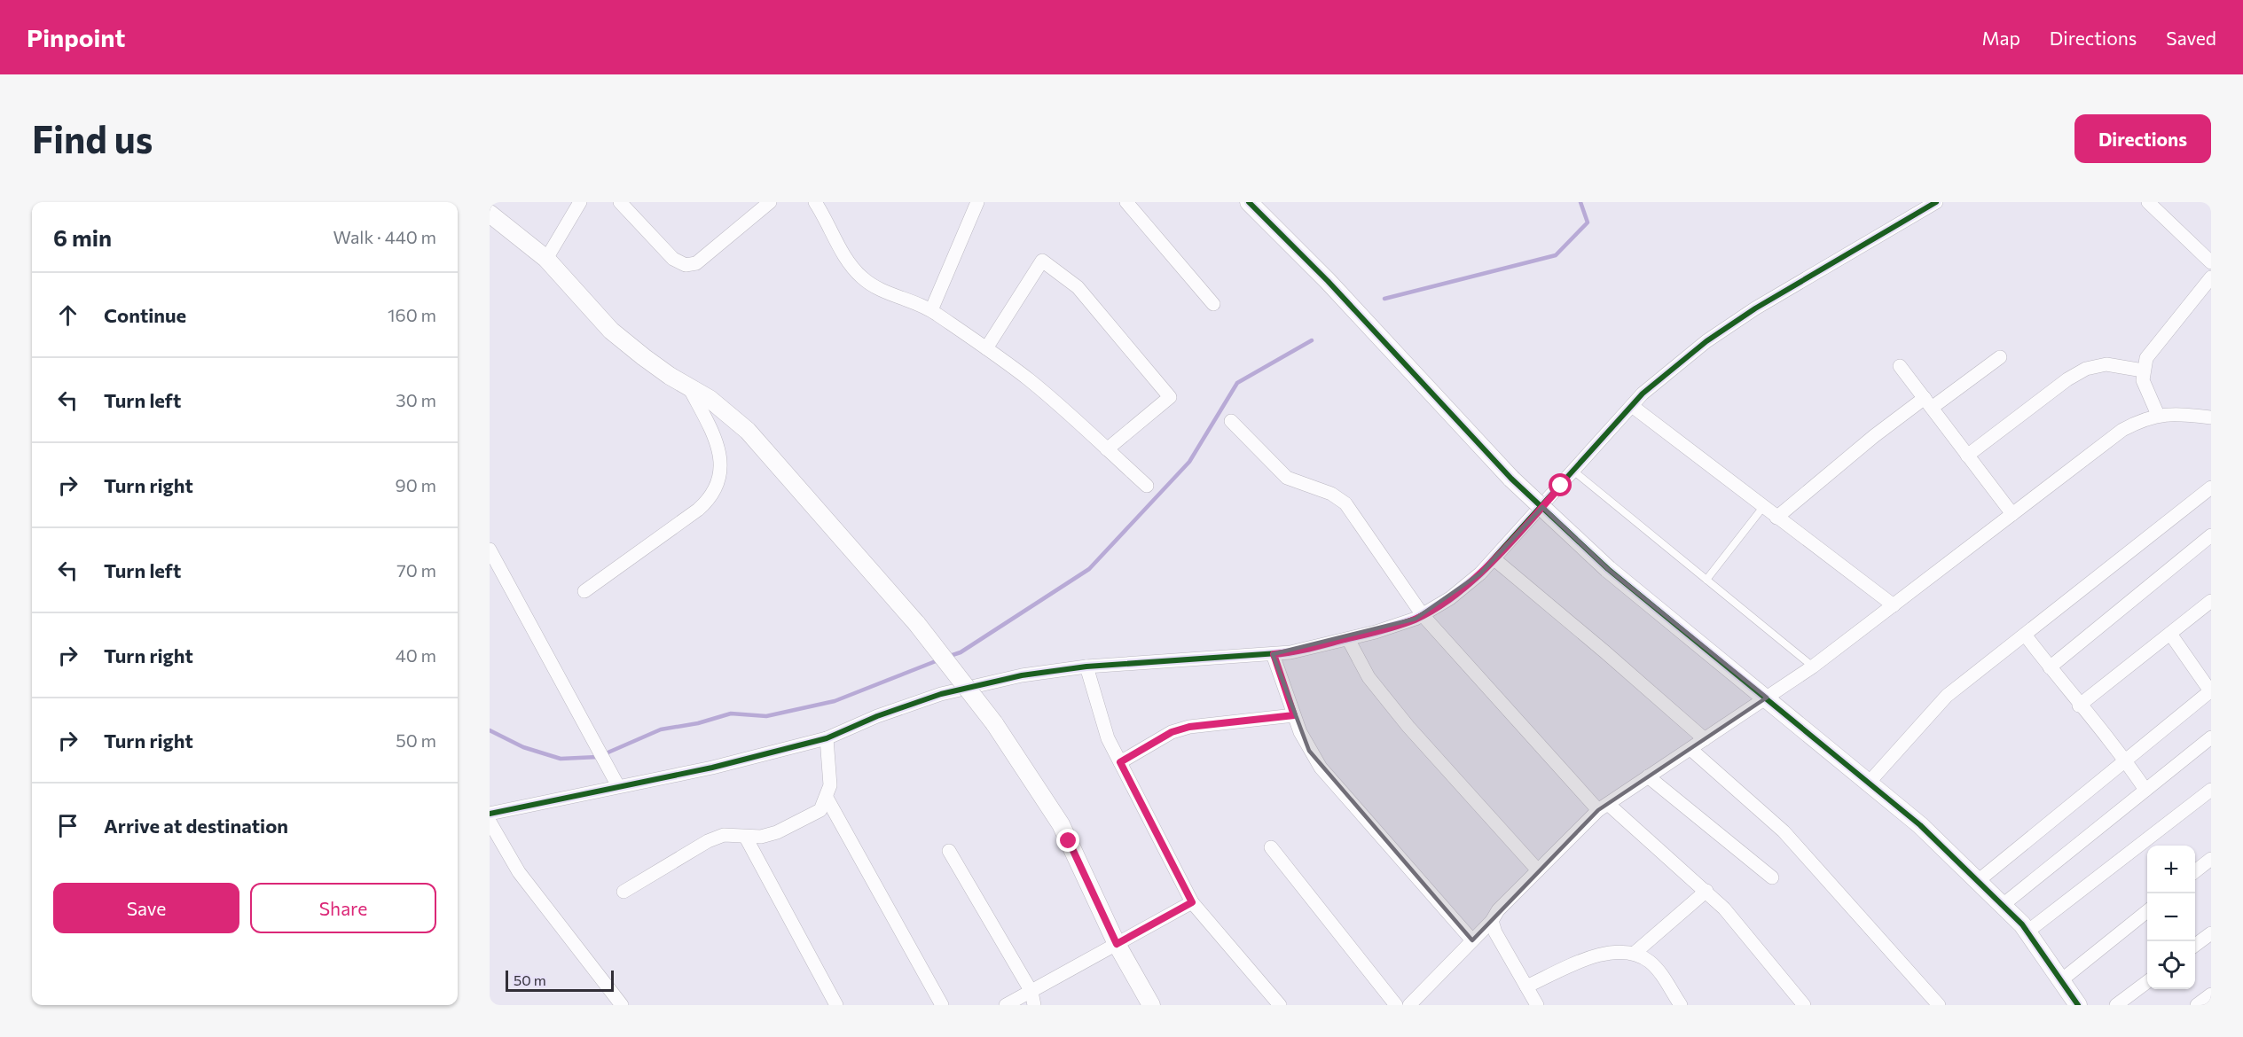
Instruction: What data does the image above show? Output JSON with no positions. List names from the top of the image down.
{
  "scale_bar": "50 m",
  "page": {
    "header": "Pinpoint",
    "nav": ["Map", "Directions", "Saved"],
    "buttons": [
      "Directions",
      ["Save", "Share"]
    ],
    "title": "Find us",
    "heading": ["6 min", "Walk · 440 m"],
    "list": [
      ["Continue", "160 m"],
      ["Turn left", "30 m"],
      ["Turn right", "90 m"],
      ["Turn left", "70 m"],
      ["Turn right", "40 m"],
      ["Turn right", "50 m"],
      "Arrive at destination"
    ],
    "map_buttons": ["+", "−"],
    "scale": "50 m"
  }
}
